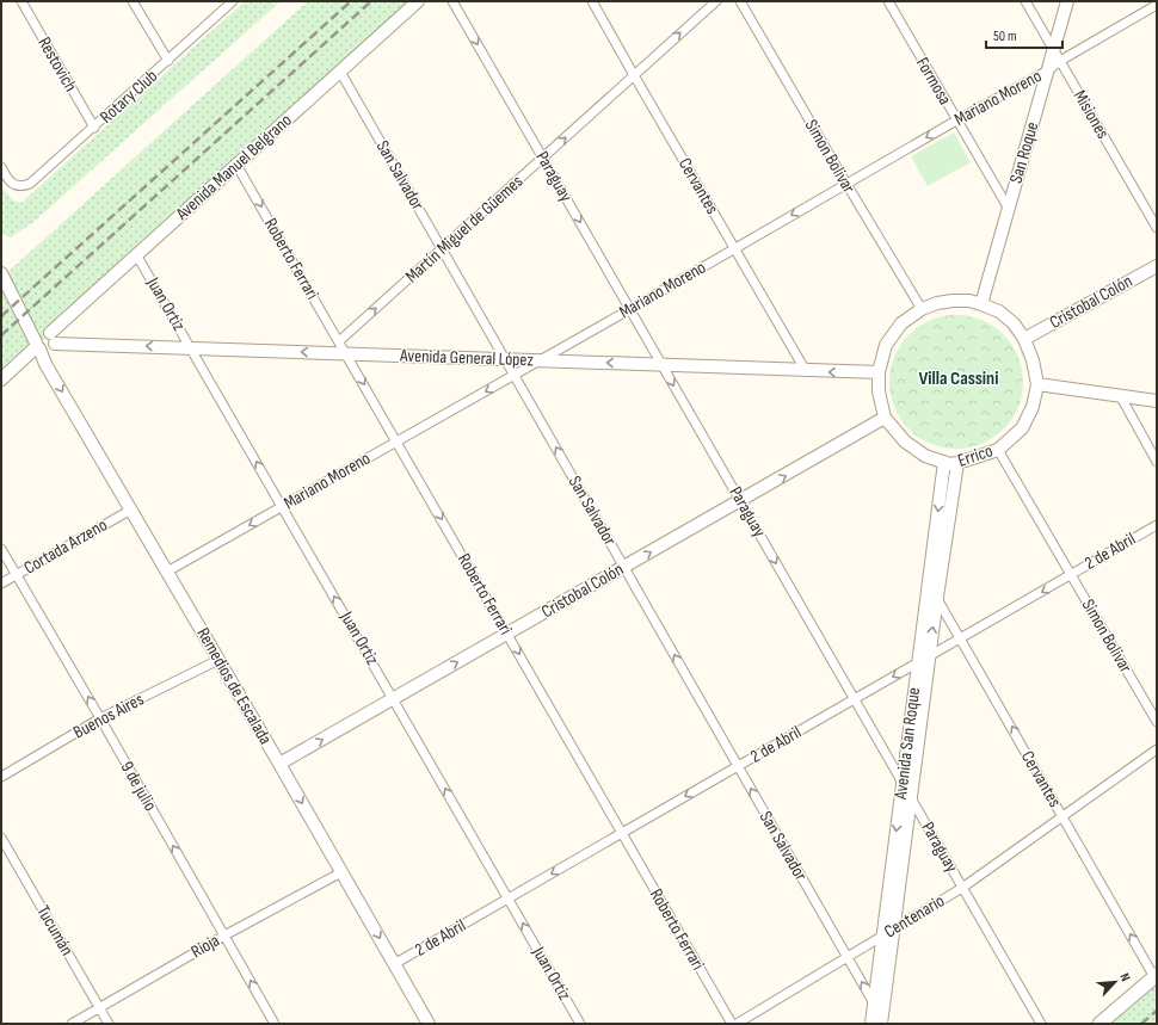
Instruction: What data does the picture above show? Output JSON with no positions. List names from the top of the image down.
{
  "streets": {
    "street": [
      "Restovich",
      "Formosa",
      "Rotary Club",
      "Mariano Moreno",
      "Misiones",
      "San Roque",
      "Simon Bolivar",
      "Avenida Manuel Belgrano",
      "San Salvador",
      "Paraguay",
      "Cervantes",
      "Martín Miguel de Güemes",
      "Roberto Ferrari",
      "Cristobal Colón",
      "Juan Ortiz",
      "Avenida General López",
      "Errico",
      "Cortada Arzeno",
      "2 de Abril",
      "Remedios de Escalada",
      "Buenos Aires",
      "Avenida San Roque",
      "9 de julio",
      "Centenario",
      "Tucumán",
      "Rioja"
    ]
  },
  "crossings": [
    ["Restovich", "Rotary Club"],
    ["Formosa", "Mariano Moreno"],
    ["Formosa", "San Roque"],
    ["Mariano Moreno", "Misiones"],
    ["Mariano Moreno", "San Roque"],
    ["Mariano Moreno", "Simon Bolivar"],
    ["Mariano Moreno", "San Salvador"],
    ["Mariano Moreno", "Paraguay"],
    ["Mariano Moreno", "Cervantes"],
    ["Mariano Moreno", "Roberto Ferrari"],
    ["Mariano Moreno", "Juan Ortiz"],
    ["Mariano Moreno", "Avenida General López"],
    ["Mariano Moreno", "Remedios de Escalada"],
    ["Misiones", "San Roque"],
    ["San Roque", "Simon Bolivar"],
    ["San Roque", "Cristobal Colón"],
    ["San Roque", "Avenida General López"],
    ["San Roque", "Errico"],
    ["San Roque", "Avenida San Roque"],
    ["Simon Bolivar", "Cristobal Colón"],
    ["Simon Bolivar", "Avenida General López"],
    ["Simon Bolivar", "Errico"],
    ["Simon Bolivar", "2 de Abril"],
    ["Simon Bolivar", "Avenida San Roque"],
    ["Avenida Manuel Belgrano", "San Salvador"],
    ["Avenida Manuel Belgrano", "Roberto Ferrari"],
    ["Avenida Manuel Belgrano", "Juan Ortiz"],
    ["Avenida Manuel Belgrano", "Avenida General López"],
    ["San Salvador", "Martín Miguel de Güemes"],
    ["San Salvador", "Cristobal Colón"],
    ["San Salvador", "Avenida General López"],
    ["San Salvador", "2 de Abril"],
    ["San Salvador", "Avenida San Roque"],
    ["San Salvador", "Centenario"],
    ["Paraguay", "Martín Miguel de Güemes"],
    ["Paraguay", "Cristobal Colón"],
    ["Paraguay", "Avenida General López"],
    ["Paraguay", "2 de Abril"],
    ["Paraguay", "Avenida San Roque"],
    ["Paraguay", "Centenario"],
    ["Cervantes", "Martín Miguel de Güemes"],
    ["Cervantes", "Avenida General López"],
    ["Cervantes", "2 de Abril"],
    ["Cervantes", "Avenida San Roque"],
    ["Cervantes", "Centenario"],
    ["Martín Miguel de Güemes", "Roberto Ferrari"],
    ["Roberto Ferrari", "Cristobal Colón"],
    ["Roberto Ferrari", "Avenida General López"],
    ["Roberto Ferrari", "2 de Abril"],
    ["Cristobal Colón", "Juan Ortiz"],
    ["Cristobal Colón", "Avenida General López"],
    ["Cristobal Colón", "Errico"],
    ["Cristobal Colón", "Remedios de Escalada"],
    ["Cristobal Colón", "Avenida San Roque"],
    ["Juan Ortiz", "Avenida General López"],
    ["Juan Ortiz", "2 de Abril"],
    ["Avenida General López", "Errico"],
    ["Avenida General López", "Avenida San Roque"],
    ["Errico", "Avenida San Roque"],
    ["Cortada Arzeno", "Remedios de Escalada"],
    ["Cortada Arzeno", "9 de julio"],
    ["2 de Abril", "Remedios de Escalada"],
    ["2 de Abril", "Avenida San Roque"],
    ["Remedios de Escalada", "Buenos Aires"],
    ["Remedios de Escalada", "Rioja"],
    ["Buenos Aires", "9 de julio"],
    ["Avenida San Roque", "Centenario"],
    ["9 de julio", "Rioja"],
    ["Tucumán", "Rioja"]
  ],
  "one_way": [
    "Mariano Moreno",
    "San Salvador",
    "Paraguay",
    "Cervantes",
    "Martín Miguel de Güemes",
    "Roberto Ferrari",
    "Cristobal Colón",
    "Juan Ortiz",
    "Avenida General López",
    "2 de Abril",
    "Remedios de Escalada",
    "9 de julio"
  ],
  "districts": ["Villa Cassini"],
  "scale_bar": "50 m",
  "north": "top right"
}
